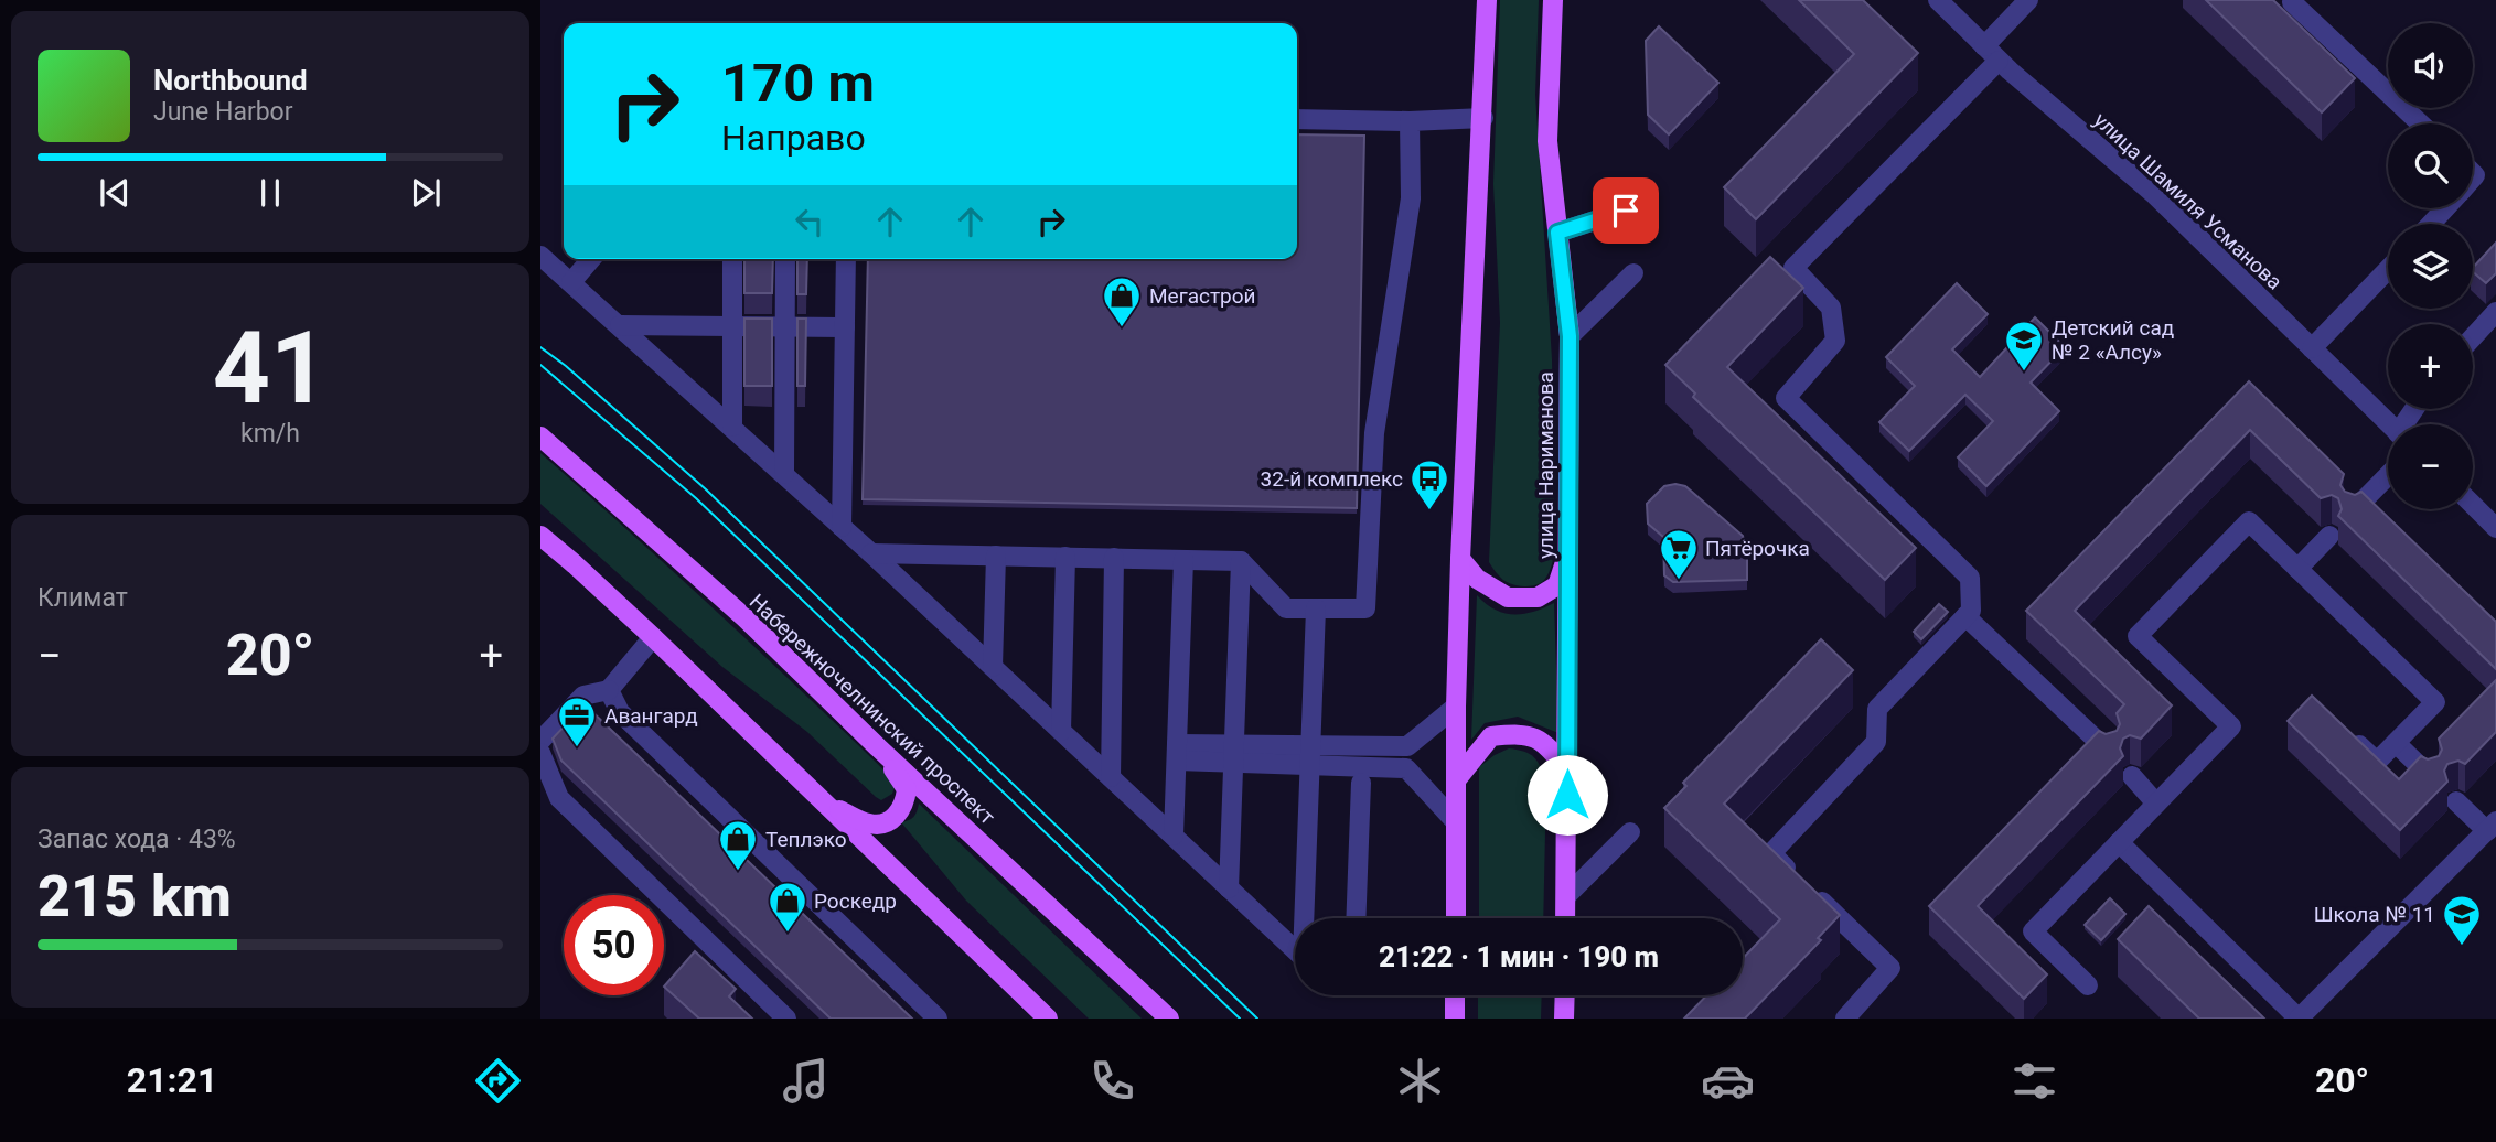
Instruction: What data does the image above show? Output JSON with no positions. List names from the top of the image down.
{
  "streets": {
    "main road": ["улица Нариманова", "Набережночелнинский проспект"],
    "street": ["улица Шамиля Усманова"]
  },
  "places": {
    "shop": ["Мегастрой", "Теплэко", "Роскедр"],
    "school or university": ["Детский сад № 2 «Алсу»", "Школа № 11"],
    "bus stop": ["32-й комплекс"],
    "supermarket": ["Пятёрочка"],
    "office": ["Авангард"]
  },
  "page": {
    "map_buttons": ["+", "−"],
    "turn": ["170 m", "Направо"],
    "song": ["Northbound", "June Harbor"],
    "tile": [
      ["41", "km/h"],
      "Климат",
      ["Запас хода · 43%", "215 km"]
    ],
    "heat": ["−", "20°", "+"],
    "limit": "50",
    "trip": "21:22 · 1 мин · 190 m",
    "tabs": ["21:21", "20°"]
  }
}
